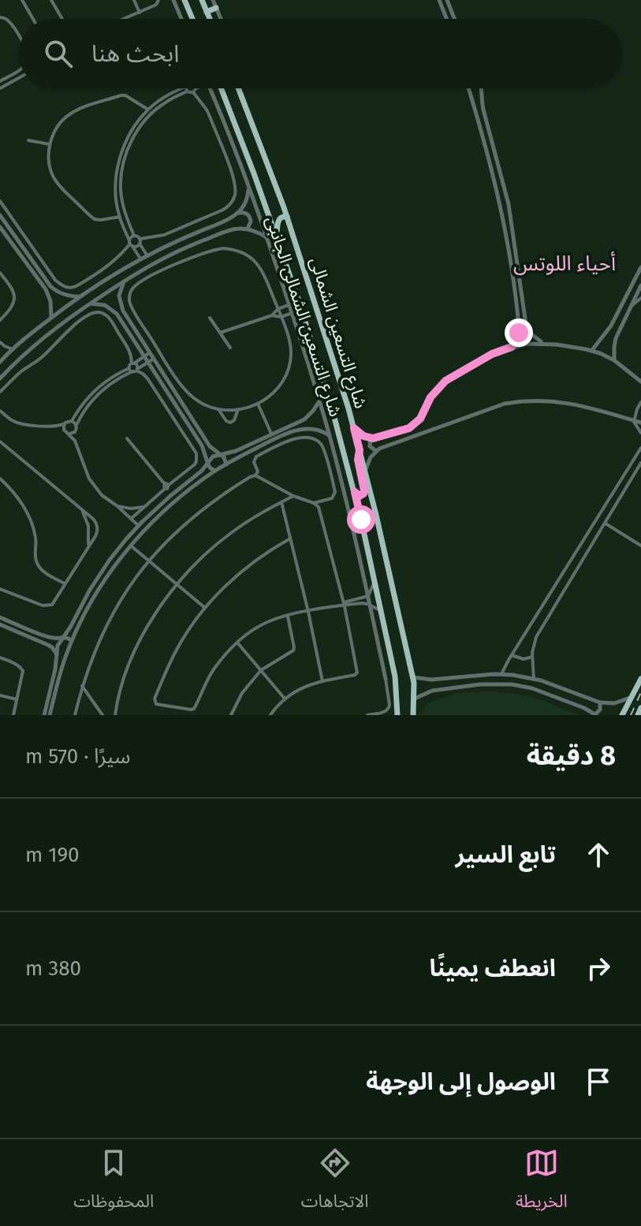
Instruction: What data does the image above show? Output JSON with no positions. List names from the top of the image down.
{
  "streets": {
    "main road": ["شارع التسعين الشمالى"],
    "street": ["شارع التسعين الشمالى الجانبى"]
  },
  "districts": ["أحياء اللوتس"],
  "page": {
    "search": "ابحث هنا",
    "heading": ["8 دقيقة", "سيرًا · 570 m"],
    "list": [
      ["تابع السير", "190 m"],
      ["انعطف يمينًا", "380 m"],
      "الوصول إلى الوجهة"
    ],
    "nav": ["الخريطة", "الاتجاهات", "المحفوظات"]
  }
}
